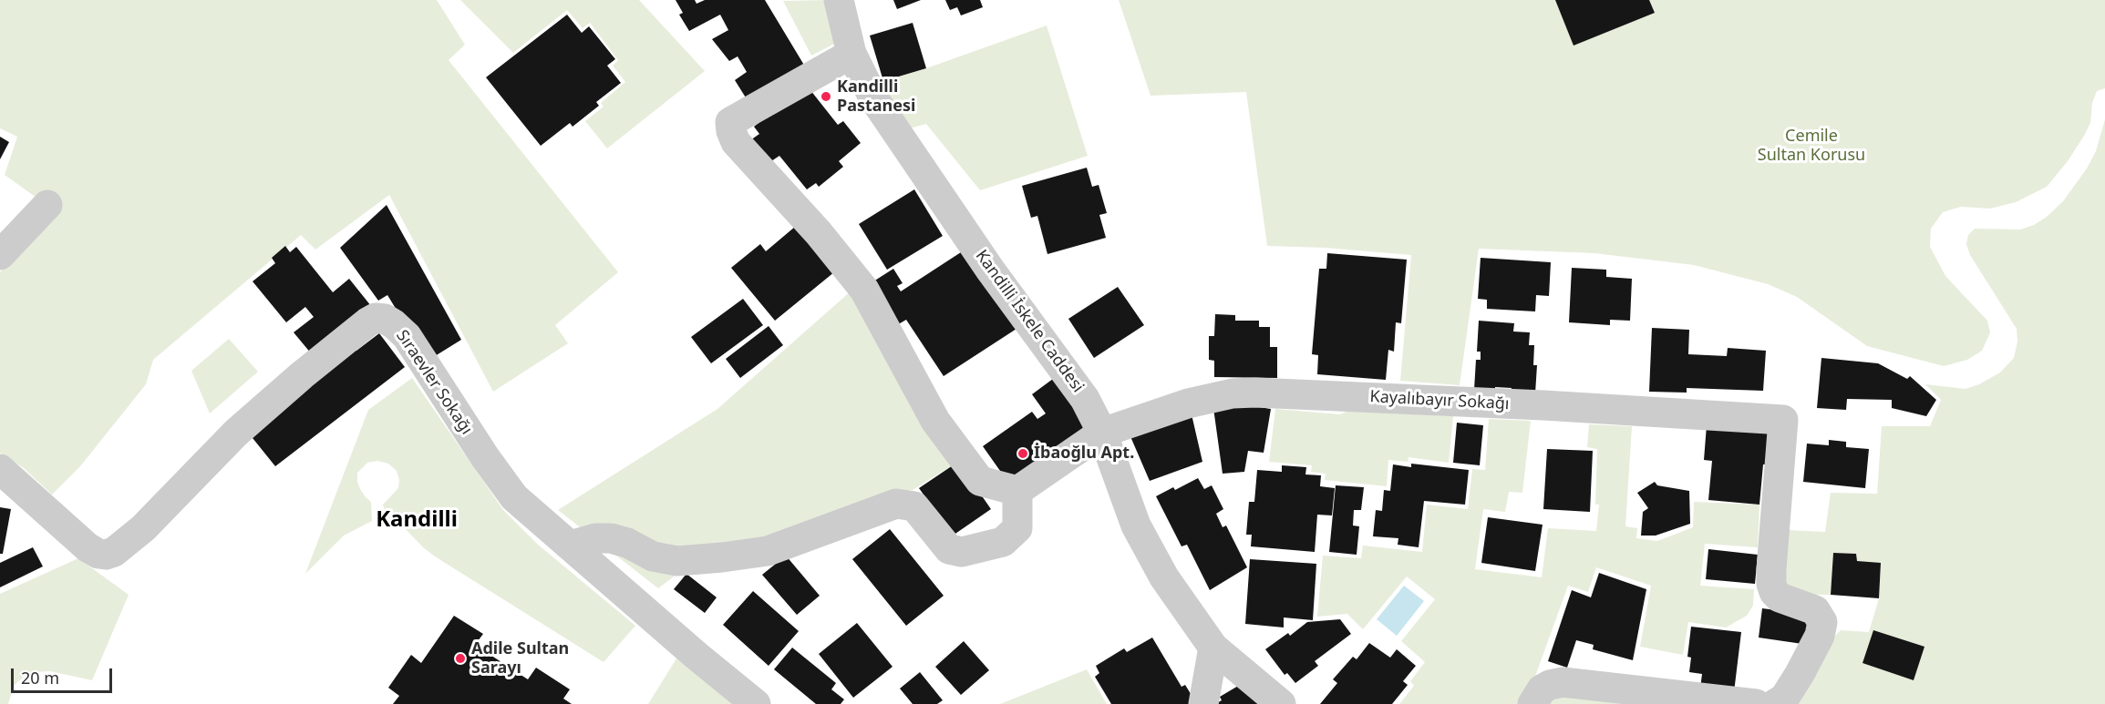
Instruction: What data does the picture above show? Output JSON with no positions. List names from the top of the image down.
{
  "streets": {
    "street": ["Kandilli İskele Caddesi", "Sıraevler Sokağı", "Kayalıbayır Sokağı"]
  },
  "crossings": [
    ["Kandilli İskele Caddesi", "Kayalıbayır Sokağı"]
  ],
  "districts": ["Kandilli"],
  "parks": ["Cemile Sultan Korusu"],
  "places": ["Kandilli Pastanesi", "İbaoğlu Apt.", "Adile Sultan Sarayı"],
  "scale_bar": "20 m"
}
